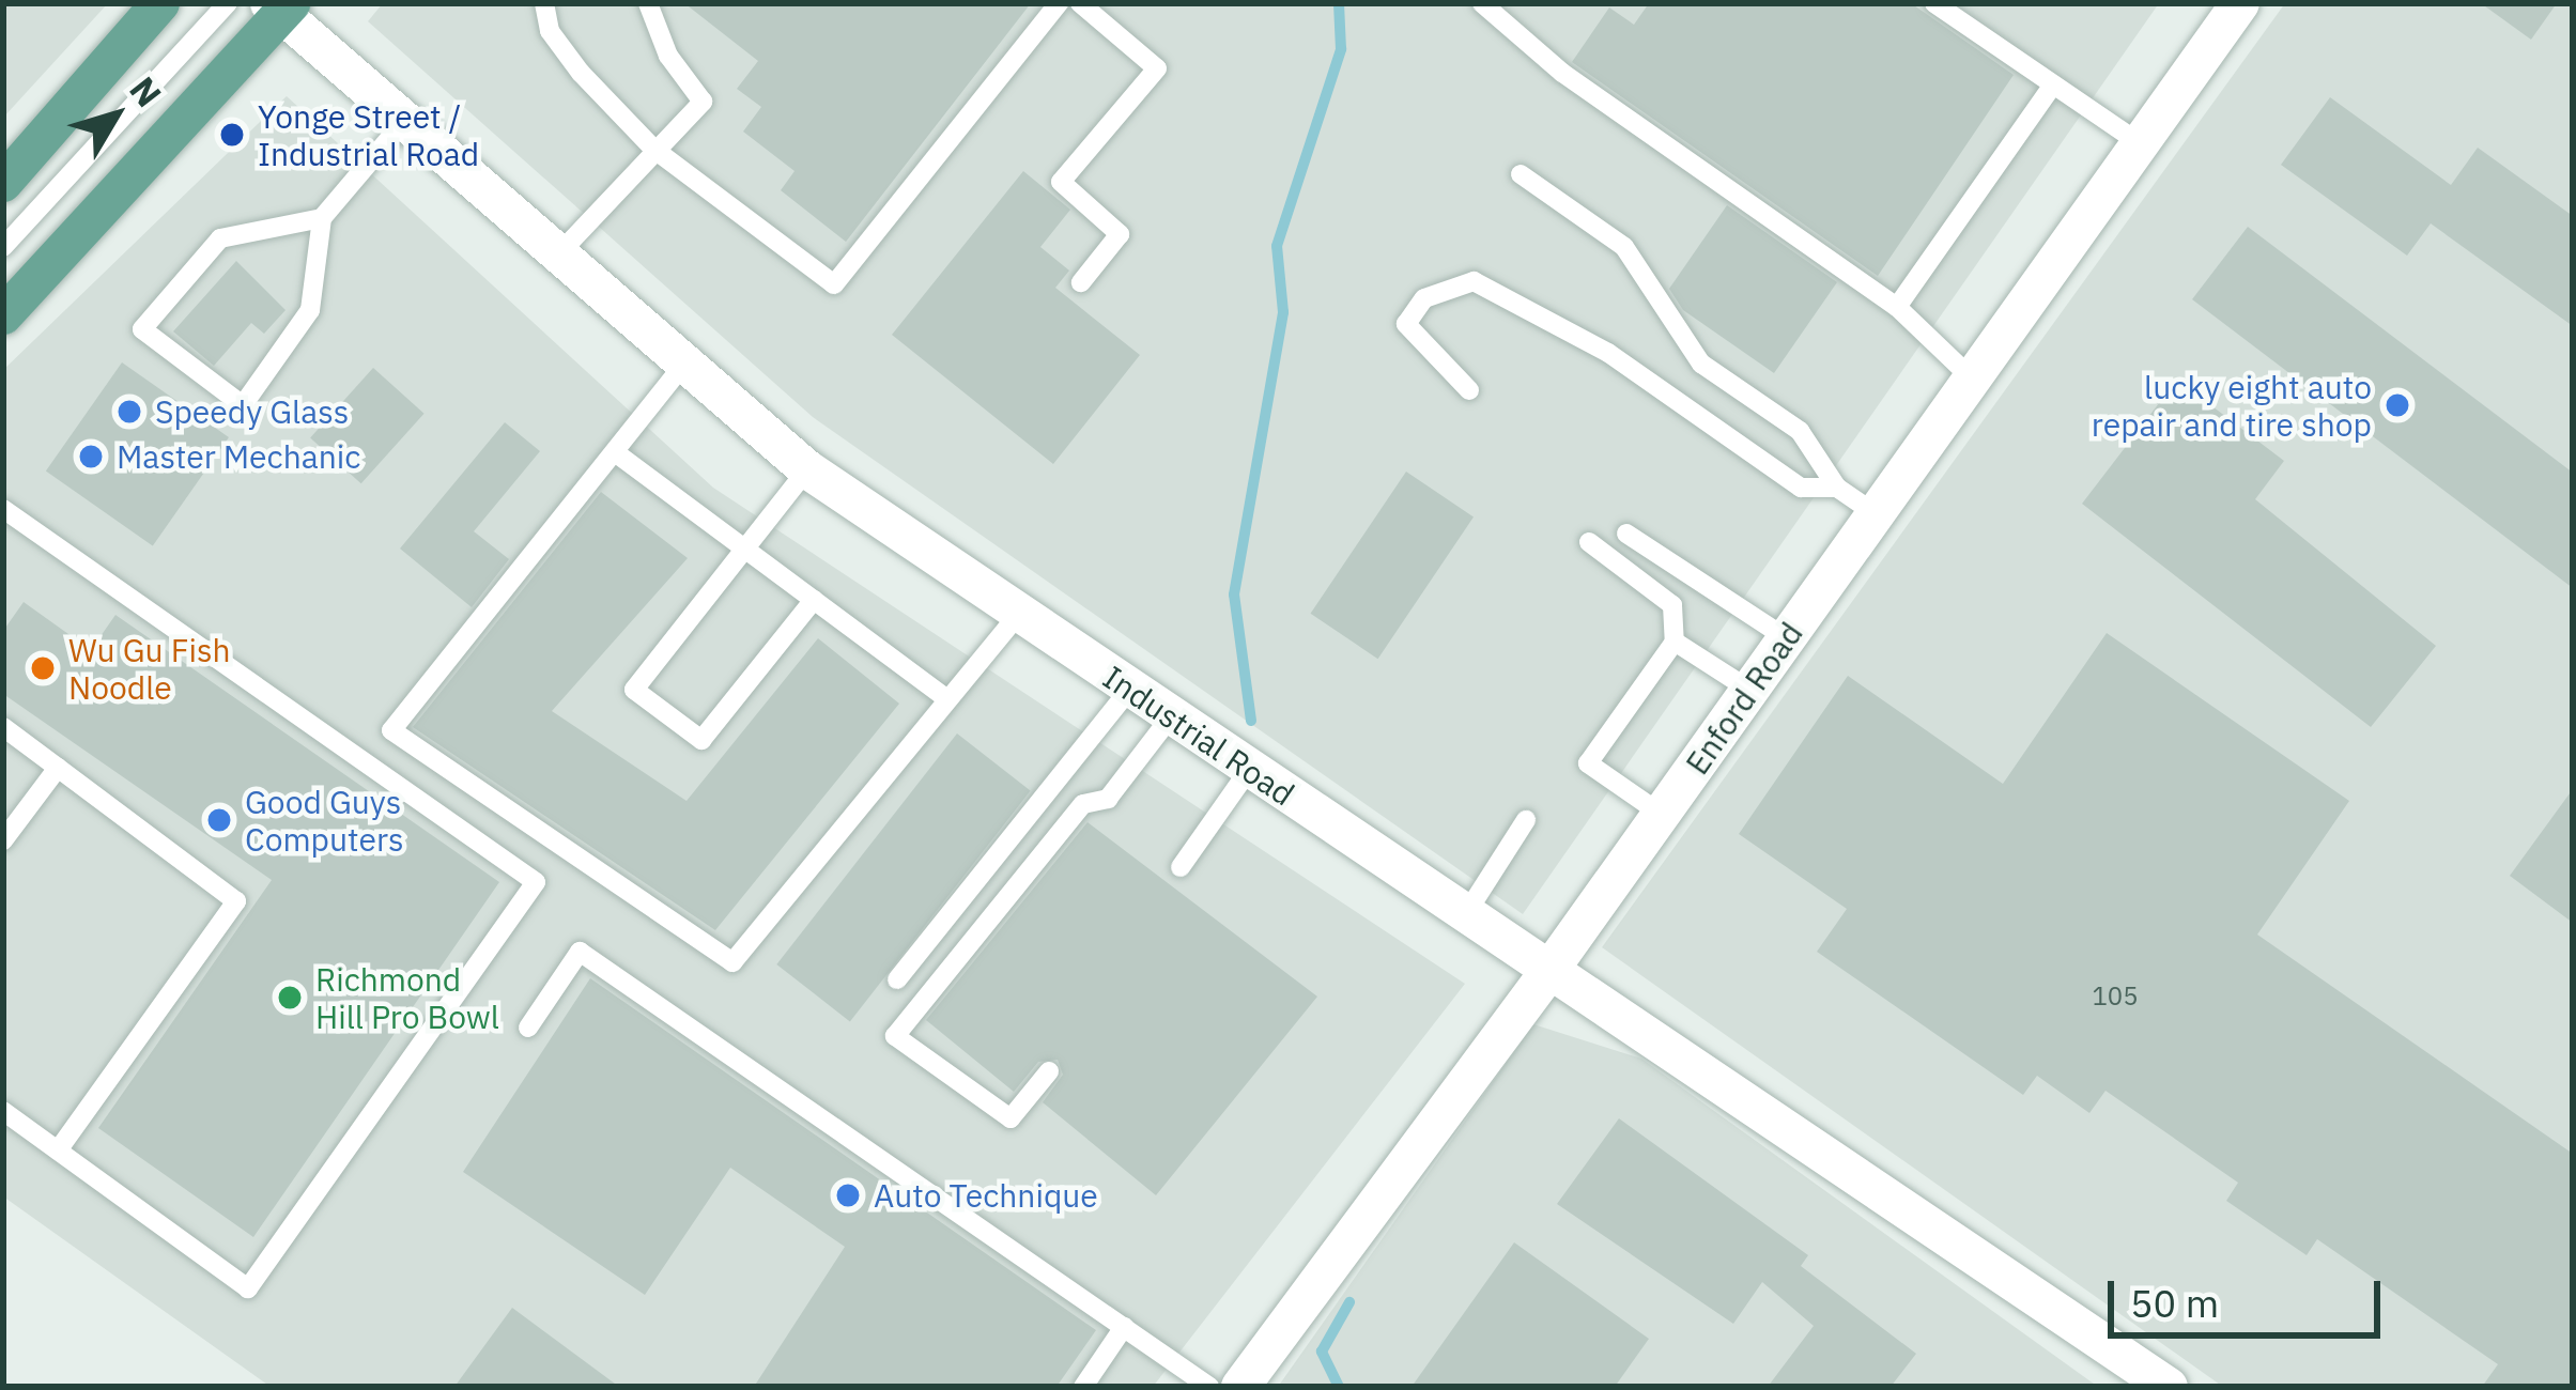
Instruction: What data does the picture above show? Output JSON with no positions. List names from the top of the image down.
{
  "streets": {
    "street": ["Enford Road", "Industrial Road"]
  },
  "crossings": [
    ["Enford Road", "Industrial Road"]
  ],
  "places": [
    "Yonge Street / Industrial Road",
    "lucky eight auto repair and tire shop",
    "Speedy Glass",
    "Master Mechanic",
    "Wu Gu Fish Noodle",
    "Good Guys Computers",
    "Richmond Hill Pro Bowl",
    "Auto Technique"
  ],
  "house_numbers": ["105"],
  "scale_bar": "50 m",
  "north": "top right"
}
